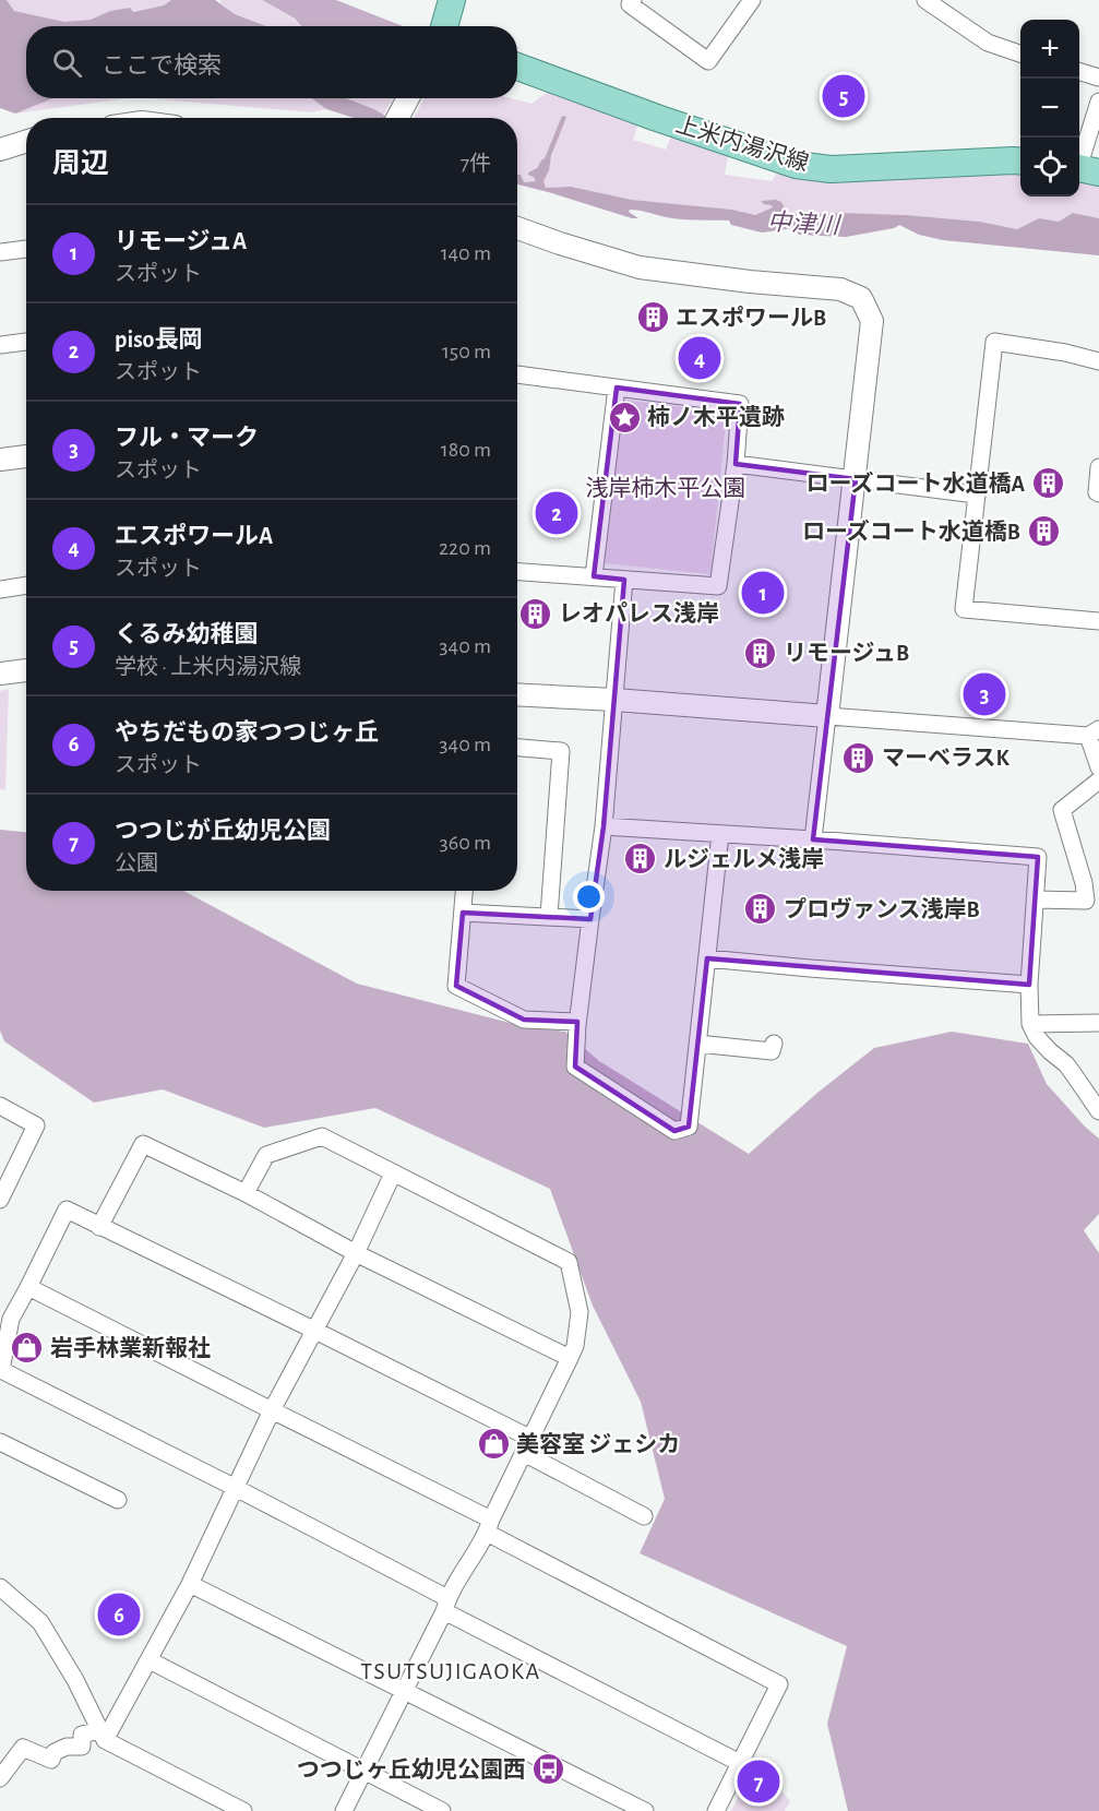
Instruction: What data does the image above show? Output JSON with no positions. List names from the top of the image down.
{
  "streets": {
    "main road": ["上米内湯沢線"]
  },
  "districts": ["TSUTSUJIGAOKA"],
  "water": ["中津川"],
  "parks": ["浅岸柿木平公園"],
  "places": {
    "building": [
      "エスポワールB",
      "ローズコート水道橋A",
      "ローズコート水道橋B",
      "レオパレス浅岸",
      "リモージュB",
      "マーベラスK",
      "ルジェルメ浅岸",
      "プロヴァンス浅岸B"
    ],
    "place": ["柿ノ木平遺跡"],
    "shop": ["岩手林業新報社", "美容室 ジェシカ"],
    "bus stop": ["つつじヶ丘幼児公園西"]
  },
  "page": {
    "map_buttons": ["+", "−"],
    "search": "ここで検索",
    "pins": [
      "5",
      "4",
      "2",
      "1",
      "3",
      "6",
      "7"
    ],
    "heading": ["周辺", "7件"],
    "list": [
      {
        "mark": "1",
        "name": "リモージュA",
        "note": "スポット",
        "value": "140 m"
      },
      {
        "mark": "2",
        "name": "piso長岡",
        "note": "スポット",
        "value": "150 m"
      },
      {
        "mark": "3",
        "name": "フル・マーク",
        "note": "スポット",
        "value": "180 m"
      },
      {
        "mark": "4",
        "name": "エスポワールA",
        "note": "スポット",
        "value": "220 m"
      },
      {
        "mark": "5",
        "name": "くるみ幼稚園",
        "note": "学校 · 上米内湯沢線",
        "value": "340 m"
      },
      {
        "mark": "6",
        "name": "やちだもの家つつじヶ丘",
        "note": "スポット",
        "value": "340 m"
      },
      {
        "mark": "7",
        "name": "つつじが丘幼児公園",
        "note": "公園",
        "value": "360 m"
      }
    ]
  }
}
